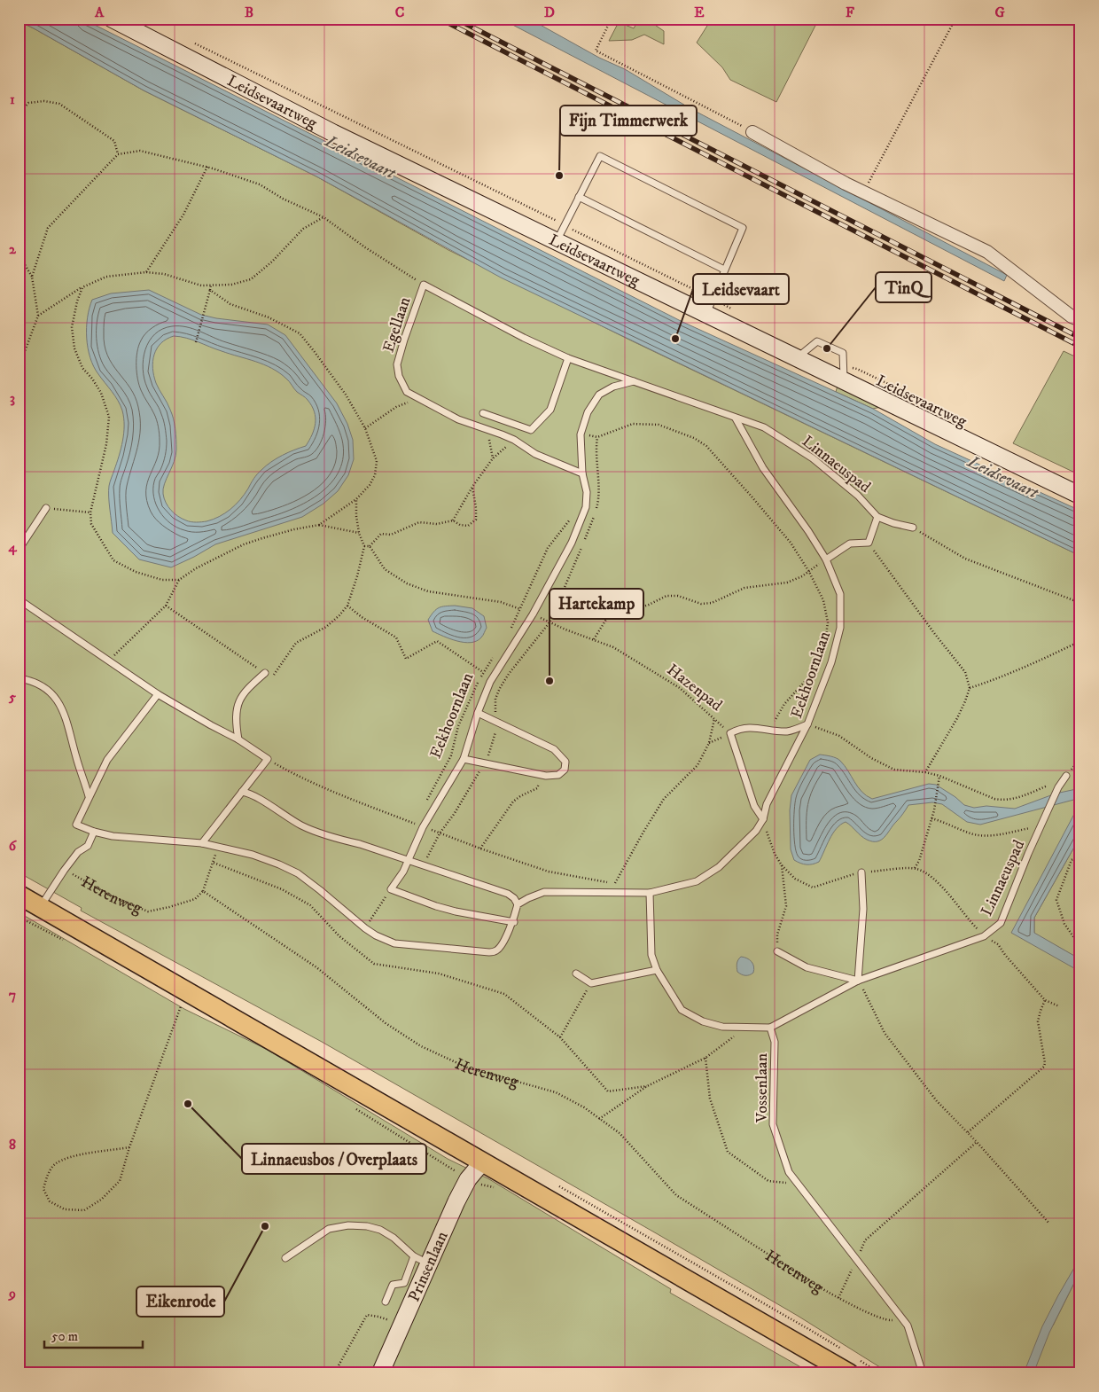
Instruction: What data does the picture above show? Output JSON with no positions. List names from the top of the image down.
{
  "streets": {
    "street": ["Leidsevaartweg", "Prinsenlaan"],
    "lane": [
      "Egellaan",
      "Linnaeuspad",
      "Eekhoornlaan",
      "Vossenlaan"
    ],
    "path": ["Hazenpad", "Herenweg"]
  },
  "crossings": [
    ["Egellaan", "Linnaeuspad"],
    ["Egellaan", "Eekhoornlaan"],
    ["Linnaeuspad", "Eekhoornlaan"],
    ["Linnaeuspad", "Vossenlaan"],
    ["Eekhoornlaan", "Hazenpad"],
    ["Herenweg", "Vossenlaan"]
  ],
  "water": ["Leidsevaart"],
  "places": [
    "Fijn Timmerwerk",
    "Leidsevaart",
    "TinQ",
    "Hartekamp",
    "Linnaeusbos / Overplaats",
    "Eikenrode"
  ],
  "scale_bar": "50 m",
  "grid": {
    "columns": [
      "A",
      "B",
      "C",
      "D",
      "E",
      "F",
      "G"
    ],
    "rows": [
      "1",
      "2",
      "3",
      "4",
      "5",
      "6",
      "7",
      "8",
      "9"
    ]
  }
}
